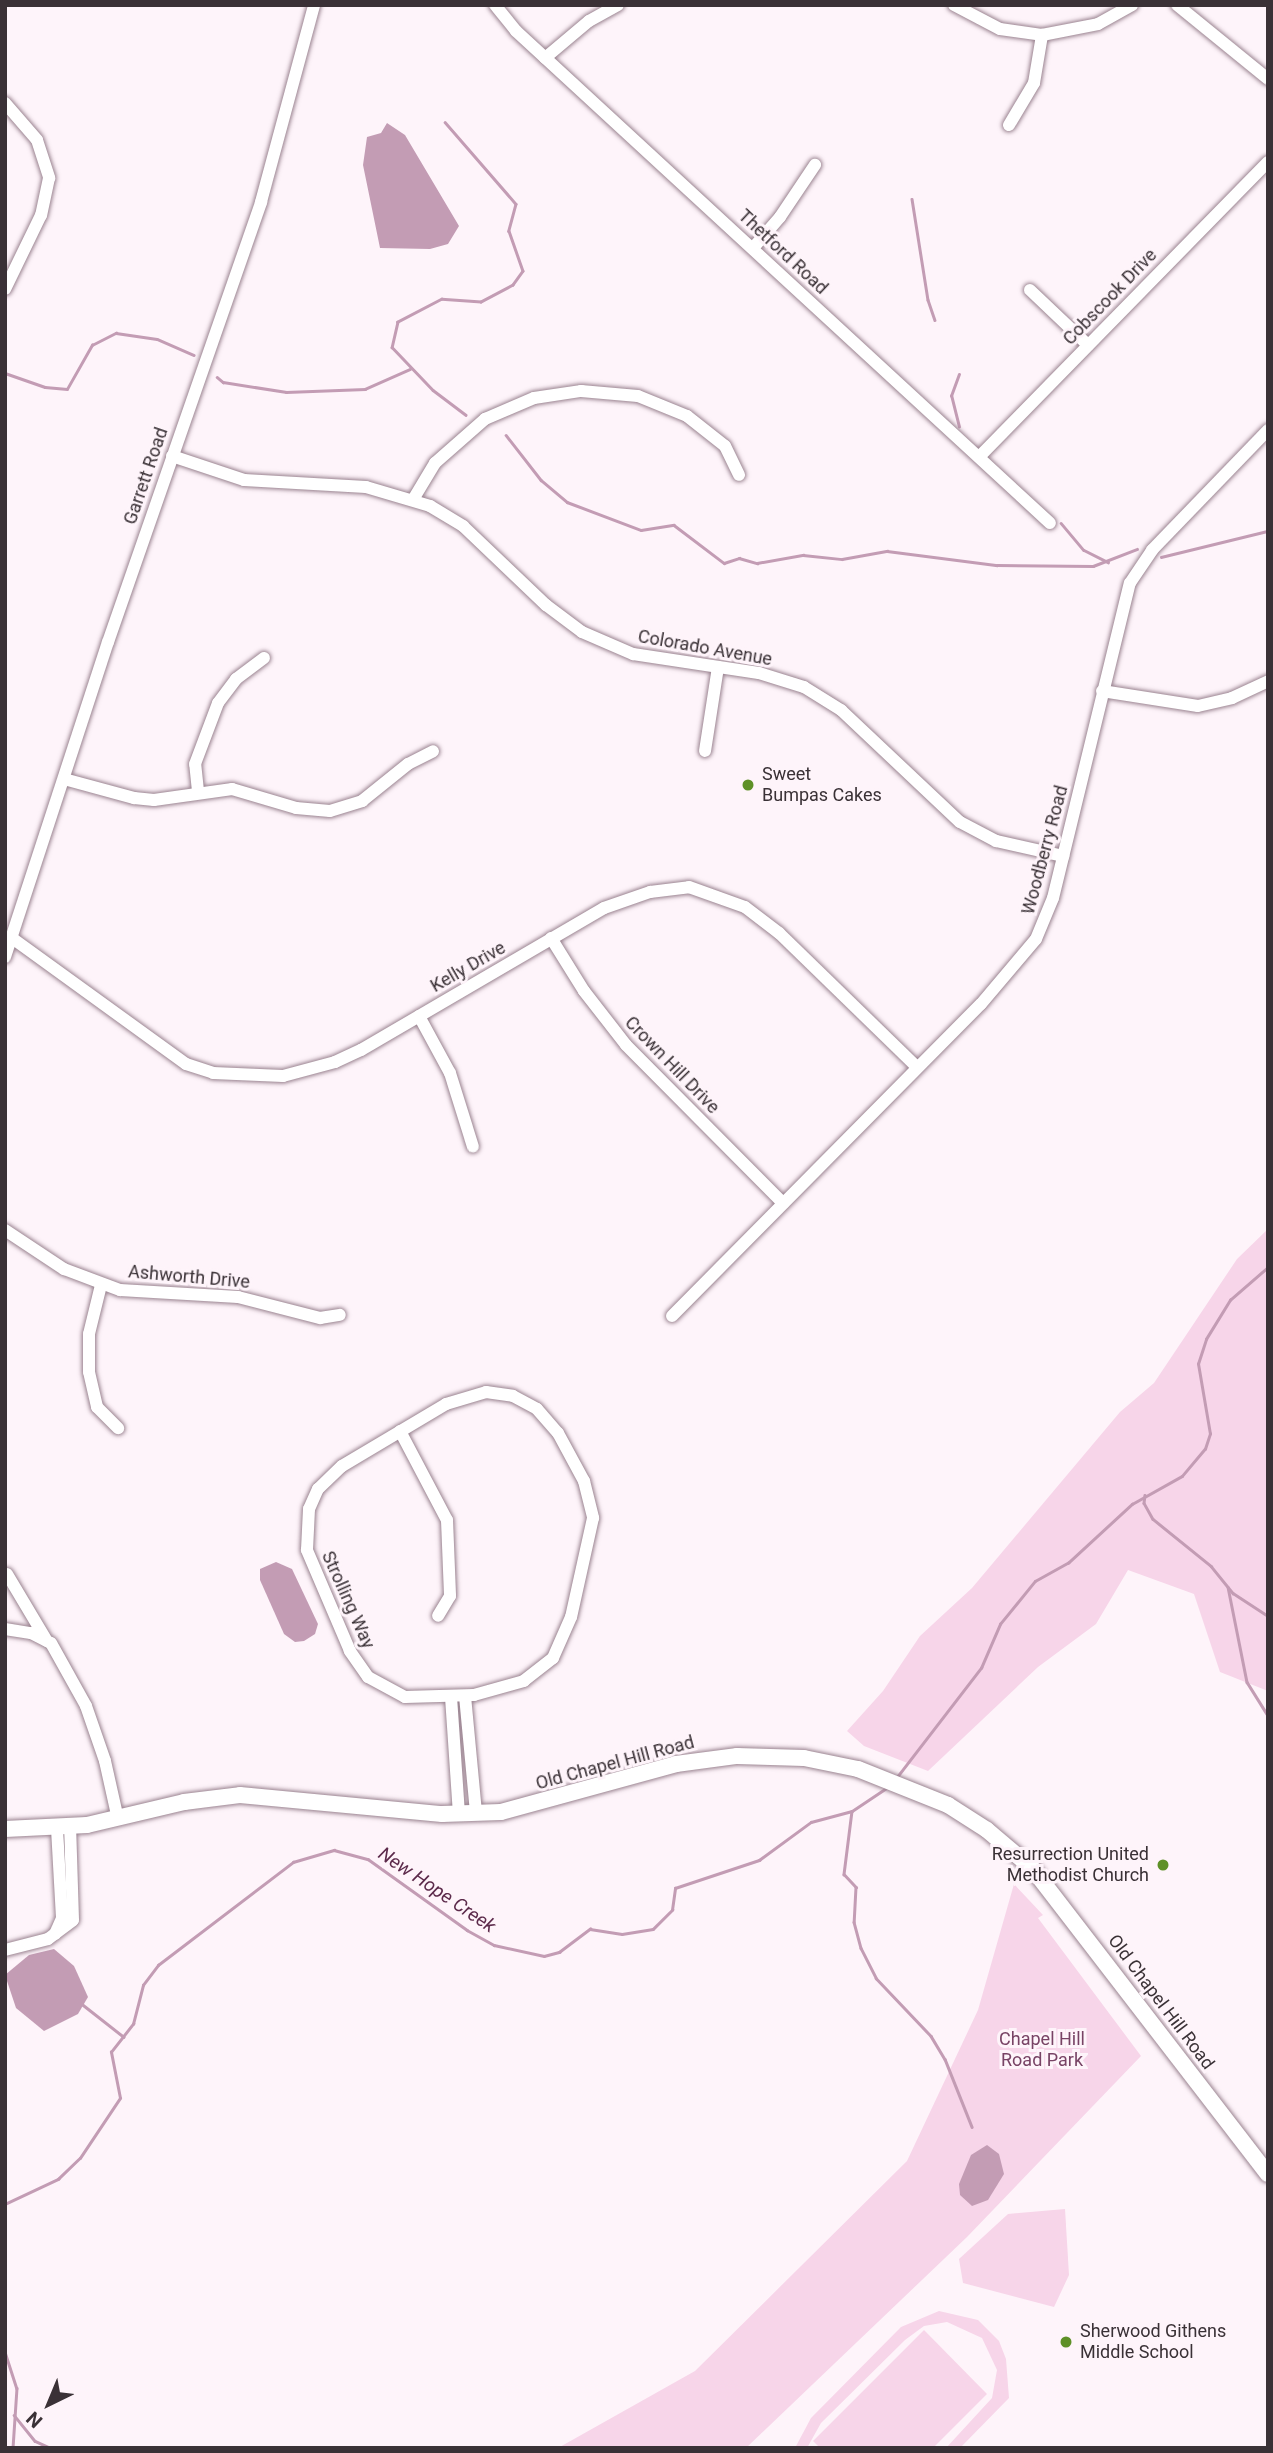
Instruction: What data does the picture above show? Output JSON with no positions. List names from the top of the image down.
{
  "streets": {
    "main road": ["Old Chapel Hill Road"],
    "street": [
      "Thetford Road",
      "Cobscook Drive",
      "Garrett Road",
      "Colorado Avenue",
      "Woodberry Road",
      "Kelly Drive",
      "Crown Hill Drive",
      "Ashworth Drive",
      "Strolling Way"
    ]
  },
  "crossings": [
    ["Thetford Road", "Cobscook Drive"],
    ["Garrett Road", "Colorado Avenue"],
    ["Garrett Road", "Kelly Drive"],
    ["Colorado Avenue", "Woodberry Road"],
    ["Woodberry Road", "Kelly Drive"],
    ["Woodberry Road", "Crown Hill Drive"],
    ["Kelly Drive", "Crown Hill Drive"]
  ],
  "water": ["New Hope Creek"],
  "parks": ["Chapel Hill Road Park"],
  "places": ["Sweet Bumpas Cakes", "Resurrection United Methodist Church", "Sherwood Githens Middle School"],
  "north": "bottom left"
}
